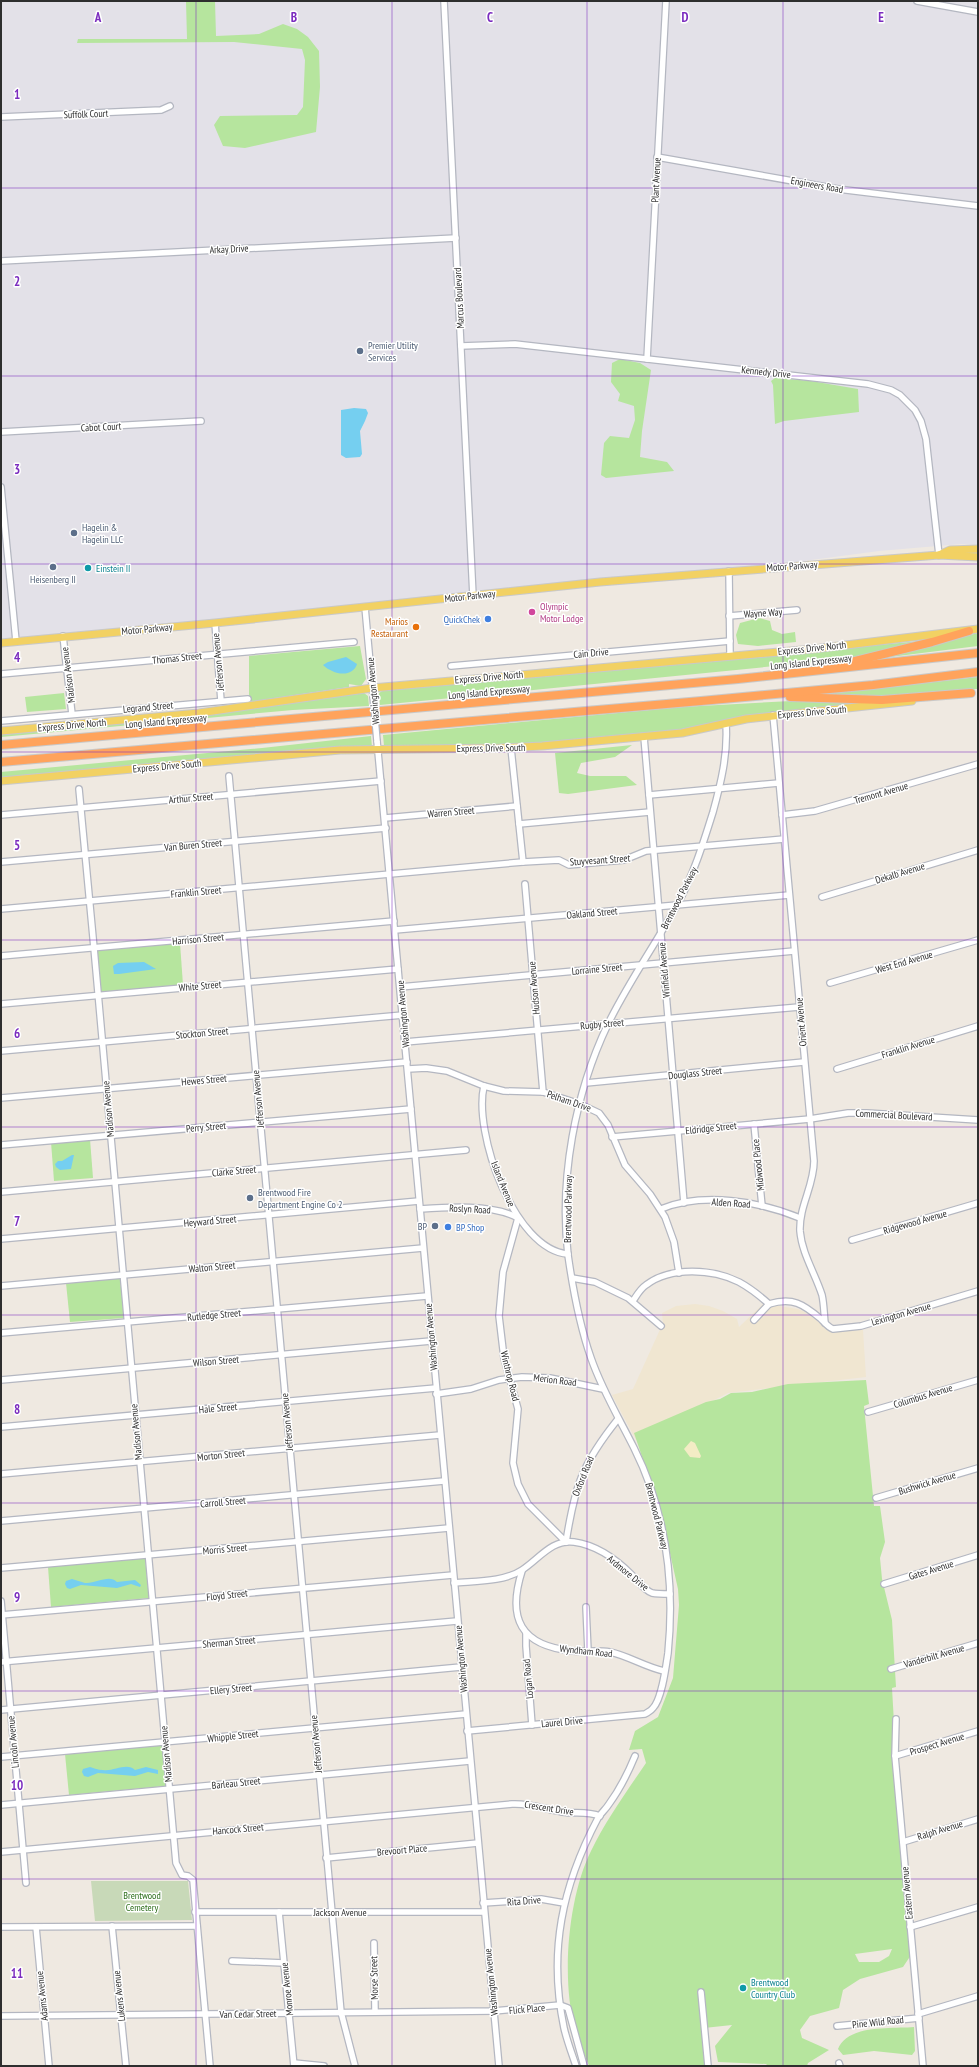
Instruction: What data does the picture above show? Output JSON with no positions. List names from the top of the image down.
{
  "streets": {
    "highway": ["Long Island Expressway"],
    "main road": ["Motor Parkway", "Express Drive North", "Express Drive South"],
    "street": [
      "Suffolk Court",
      "Plant Avenue",
      "Engineers Road",
      "Arkay Drive",
      "Marcus Boulevard",
      "Kennedy Drive",
      "Cabot Court",
      "Wayne Way",
      "Cain Drive",
      "Thomas Street",
      "Jefferson Avenue",
      "Madison Avenue",
      "Washington Avenue",
      "Legrand Street",
      "Tremont Avenue",
      "Arthur Street",
      "Warren Street",
      "Van Buren Street",
      "Stuyvesant Street",
      "Dekalb Avenue",
      "Franklin Street",
      "Brentwood Parkway",
      "Oakland Street",
      "Harrison Street",
      "West End Avenue",
      "Lorraine Street",
      "Winfield Avenue",
      "White Street",
      "Hudson Avenue",
      "Orient Avenue",
      "Rugby Street",
      "Stockton Street",
      "Franklin Avenue",
      "Douglass Street",
      "Hewes Street",
      "Pelham Drive",
      "Commercial Boulevard",
      "Perry Street",
      "Eldridge Street",
      "Midwood Place",
      "Clarke Street",
      "Island Avenue",
      "Alden Road",
      "Roslyn Road",
      "Heyward Street",
      "Ridgewood Avenue",
      "Walton Street",
      "Lexington Avenue",
      "Rutledge Street",
      "Wilson Street",
      "Winthrop Road",
      "Merion Road",
      "Columbus Avenue",
      "Hale Street",
      "Morton Street",
      "Oxford Road",
      "Bushwick Avenue",
      "Carroll Street",
      "Morris Street",
      "Gates Avenue",
      "Ardmore Drive",
      "Floyd Street",
      "Sherman Street",
      "Wyndham Road",
      "Vanderbilt Avenue",
      "Logan Road",
      "Ellery Street",
      "Laurel Drive",
      "Whipple Street",
      "Lincoln Avenue",
      "Prospect Avenue",
      "Barleau Street",
      "Crescent Drive",
      "Hancock Street",
      "Ralph Avenue",
      "Brevoort Place",
      "Eastern Avenue",
      "Rita Drive",
      "Jackson Avenue",
      "Morse Street",
      "Monroe Avenue",
      "Adams Avenue",
      "Lukens Avenue",
      "Flick Place",
      "Van Cedar Street",
      "Pine Wild Road"
    ]
  },
  "crossings": [
    ["Plant Avenue", "Engineers Road"],
    ["Plant Avenue", "Kennedy Drive"],
    ["Arkay Drive", "Marcus Boulevard"],
    ["Marcus Boulevard", "Kennedy Drive"],
    ["Marcus Boulevard", "Motor Parkway"],
    ["Kennedy Drive", "Motor Parkway"],
    ["Motor Parkway", "Jefferson Avenue"],
    ["Motor Parkway", "Madison Avenue"],
    ["Motor Parkway", "Washington Avenue"],
    ["Express Drive North", "Washington Avenue"],
    ["Thomas Street", "Jefferson Avenue"],
    ["Thomas Street", "Madison Avenue"],
    ["Jefferson Avenue", "Legrand Street"],
    ["Jefferson Avenue", "Arthur Street"],
    ["Jefferson Avenue", "Van Buren Street"],
    ["Jefferson Avenue", "Franklin Street"],
    ["Jefferson Avenue", "Harrison Street"],
    ["Jefferson Avenue", "White Street"],
    ["Jefferson Avenue", "Stockton Street"],
    ["Jefferson Avenue", "Hewes Street"],
    ["Jefferson Avenue", "Perry Street"],
    ["Jefferson Avenue", "Clarke Street"],
    ["Jefferson Avenue", "Heyward Street"],
    ["Jefferson Avenue", "Walton Street"],
    ["Jefferson Avenue", "Rutledge Street"],
    ["Jefferson Avenue", "Wilson Street"],
    ["Jefferson Avenue", "Hale Street"],
    ["Jefferson Avenue", "Morton Street"],
    ["Jefferson Avenue", "Carroll Street"],
    ["Jefferson Avenue", "Morris Street"],
    ["Jefferson Avenue", "Floyd Street"],
    ["Jefferson Avenue", "Sherman Street"],
    ["Jefferson Avenue", "Ellery Street"],
    ["Jefferson Avenue", "Whipple Street"],
    ["Jefferson Avenue", "Barleau Street"],
    ["Jefferson Avenue", "Hancock Street"],
    ["Jefferson Avenue", "Brevoort Place"],
    ["Jefferson Avenue", "Jackson Avenue"],
    ["Jefferson Avenue", "Van Cedar Street"],
    ["Madison Avenue", "Legrand Street"],
    ["Madison Avenue", "Arthur Street"],
    ["Madison Avenue", "Van Buren Street"],
    ["Madison Avenue", "Franklin Street"],
    ["Madison Avenue", "Harrison Street"],
    ["Madison Avenue", "White Street"],
    ["Madison Avenue", "Stockton Street"],
    ["Madison Avenue", "Hewes Street"],
    ["Madison Avenue", "Perry Street"],
    ["Madison Avenue", "Clarke Street"],
    ["Madison Avenue", "Heyward Street"],
    ["Madison Avenue", "Walton Street"],
    ["Madison Avenue", "Rutledge Street"],
    ["Madison Avenue", "Wilson Street"],
    ["Madison Avenue", "Hale Street"],
    ["Madison Avenue", "Morton Street"],
    ["Madison Avenue", "Carroll Street"],
    ["Madison Avenue", "Morris Street"],
    ["Madison Avenue", "Floyd Street"],
    ["Madison Avenue", "Sherman Street"],
    ["Madison Avenue", "Ellery Street"],
    ["Madison Avenue", "Whipple Street"],
    ["Madison Avenue", "Barleau Street"],
    ["Madison Avenue", "Hancock Street"],
    ["Madison Avenue", "Jackson Avenue"],
    ["Madison Avenue", "Van Cedar Street"],
    ["Washington Avenue", "Express Drive South"],
    ["Washington Avenue", "Arthur Street"],
    ["Washington Avenue", "Warren Street"],
    ["Washington Avenue", "Van Buren Street"],
    ["Washington Avenue", "Stuyvesant Street"],
    ["Washington Avenue", "Franklin Street"],
    ["Washington Avenue", "Oakland Street"],
    ["Washington Avenue", "Harrison Street"],
    ["Washington Avenue", "Lorraine Street"],
    ["Washington Avenue", "White Street"],
    ["Washington Avenue", "Rugby Street"],
    ["Washington Avenue", "Stockton Street"],
    ["Washington Avenue", "Hewes Street"],
    ["Washington Avenue", "Pelham Drive"],
    ["Washington Avenue", "Perry Street"],
    ["Washington Avenue", "Clarke Street"],
    ["Washington Avenue", "Roslyn Road"],
    ["Washington Avenue", "Heyward Street"],
    ["Washington Avenue", "Walton Street"],
    ["Washington Avenue", "Rutledge Street"],
    ["Washington Avenue", "Wilson Street"],
    ["Washington Avenue", "Merion Road"],
    ["Washington Avenue", "Hale Street"],
    ["Washington Avenue", "Morton Street"],
    ["Washington Avenue", "Carroll Street"],
    ["Washington Avenue", "Morris Street"],
    ["Washington Avenue", "Floyd Street"],
    ["Washington Avenue", "Sherman Street"],
    ["Washington Avenue", "Ellery Street"],
    ["Washington Avenue", "Laurel Drive"],
    ["Washington Avenue", "Whipple Street"],
    ["Washington Avenue", "Barleau Street"],
    ["Washington Avenue", "Crescent Drive"],
    ["Washington Avenue", "Hancock Street"],
    ["Washington Avenue", "Brevoort Place"],
    ["Washington Avenue", "Rita Drive"],
    ["Washington Avenue", "Jackson Avenue"],
    ["Washington Avenue", "Flick Place"],
    ["Washington Avenue", "Van Cedar Street"],
    ["Express Drive South", "Brentwood Parkway"],
    ["Express Drive South", "Winfield Avenue"],
    ["Express Drive South", "Orient Avenue"],
    ["Tremont Avenue", "Orient Avenue"],
    ["Stuyvesant Street", "Franklin Street"],
    ["Stuyvesant Street", "Brentwood Parkway"],
    ["Stuyvesant Street", "Winfield Avenue"],
    ["Stuyvesant Street", "Orient Avenue"],
    ["Brentwood Parkway", "Oakland Street"],
    ["Brentwood Parkway", "Lorraine Street"],
    ["Brentwood Parkway", "Winfield Avenue"],
    ["Brentwood Parkway", "Rugby Street"],
    ["Brentwood Parkway", "Douglass Street"],
    ["Brentwood Parkway", "Pelham Drive"],
    ["Brentwood Parkway", "Island Avenue"],
    ["Brentwood Parkway", "Merion Road"],
    ["Brentwood Parkway", "Oxford Road"],
    ["Brentwood Parkway", "Ardmore Drive"],
    ["Brentwood Parkway", "Wyndham Road"],
    ["Brentwood Parkway", "Laurel Drive"],
    ["Oakland Street", "Winfield Avenue"],
    ["Oakland Street", "Hudson Avenue"],
    ["Oakland Street", "Orient Avenue"],
    ["Lorraine Street", "Winfield Avenue"],
    ["Lorraine Street", "Hudson Avenue"],
    ["Lorraine Street", "Orient Avenue"],
    ["Winfield Avenue", "Rugby Street"],
    ["Winfield Avenue", "Douglass Street"],
    ["Winfield Avenue", "Eldridge Street"],
    ["Winfield Avenue", "Alden Road"],
    ["Hudson Avenue", "Rugby Street"],
    ["Hudson Avenue", "Pelham Drive"],
    ["Orient Avenue", "Rugby Street"],
    ["Orient Avenue", "Douglass Street"],
    ["Orient Avenue", "Commercial Boulevard"],
    ["Orient Avenue", "Eldridge Street"],
    ["Orient Avenue", "Alden Road"],
    ["Orient Avenue", "Lexington Avenue"],
    ["Pelham Drive", "Eldridge Street"],
    ["Pelham Drive", "Island Avenue"],
    ["Pelham Drive", "Alden Road"],
    ["Commercial Boulevard", "Eldridge Street"],
    ["Eldridge Street", "Midwood Place"],
    ["Midwood Place", "Alden Road"],
    ["Island Avenue", "Roslyn Road"],
    ["Island Avenue", "Winthrop Road"],
    ["Roslyn Road", "Winthrop Road"],
    ["Winthrop Road", "Merion Road"],
    ["Winthrop Road", "Oxford Road"],
    ["Winthrop Road", "Ardmore Drive"],
    ["Merion Road", "Hale Street"],
    ["Oxford Road", "Ardmore Drive"],
    ["Floyd Street", "Lincoln Avenue"],
    ["Sherman Street", "Lincoln Avenue"],
    ["Wyndham Road", "Logan Road"],
    ["Logan Road", "Laurel Drive"],
    ["Ellery Street", "Lincoln Avenue"],
    ["Whipple Street", "Lincoln Avenue"],
    ["Lincoln Avenue", "Barleau Street"],
    ["Lincoln Avenue", "Hancock Street"],
    ["Prospect Avenue", "Eastern Avenue"],
    ["Crescent Drive", "Hancock Street"],
    ["Ralph Avenue", "Eastern Avenue"],
    ["Eastern Avenue", "Pine Wild Road"],
    ["Jackson Avenue", "Monroe Avenue"],
    ["Morse Street", "Van Cedar Street"],
    ["Monroe Avenue", "Van Cedar Street"],
    ["Adams Avenue", "Van Cedar Street"],
    ["Lukens Avenue", "Van Cedar Street"],
    ["Flick Place", "Van Cedar Street"]
  ],
  "parks": ["Brentwood Cemetery"],
  "places": [
    "Premier Utility Services",
    "Hagelin & Hagelin LLC",
    "Heisenberg II",
    "Einstein II",
    "Olympic Motor Lodge",
    "QuickChek",
    "Marios Restaurant",
    "Brentwood Fire Department Engine Co 2",
    "BP",
    "BP Shop",
    "Brentwood Country Club"
  ],
  "grid": {
    "columns": [
      "A",
      "B",
      "C",
      "D",
      "E"
    ],
    "rows": [
      "1",
      "2",
      "3",
      "4",
      "5",
      "6",
      "7",
      "8",
      "9",
      "10",
      "11"
    ]
  }
}
